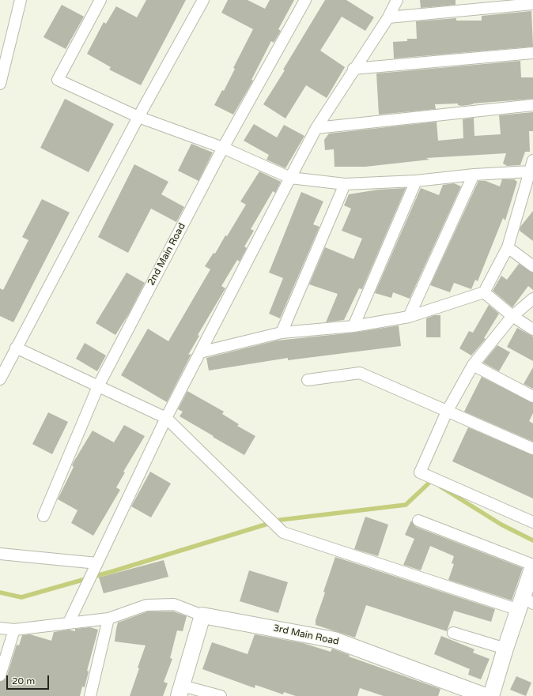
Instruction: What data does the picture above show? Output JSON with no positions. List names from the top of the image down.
{
  "streets": {
    "street": ["2nd Main Road", "3rd Main Road"]
  },
  "scale_bar": "20 m"
}
